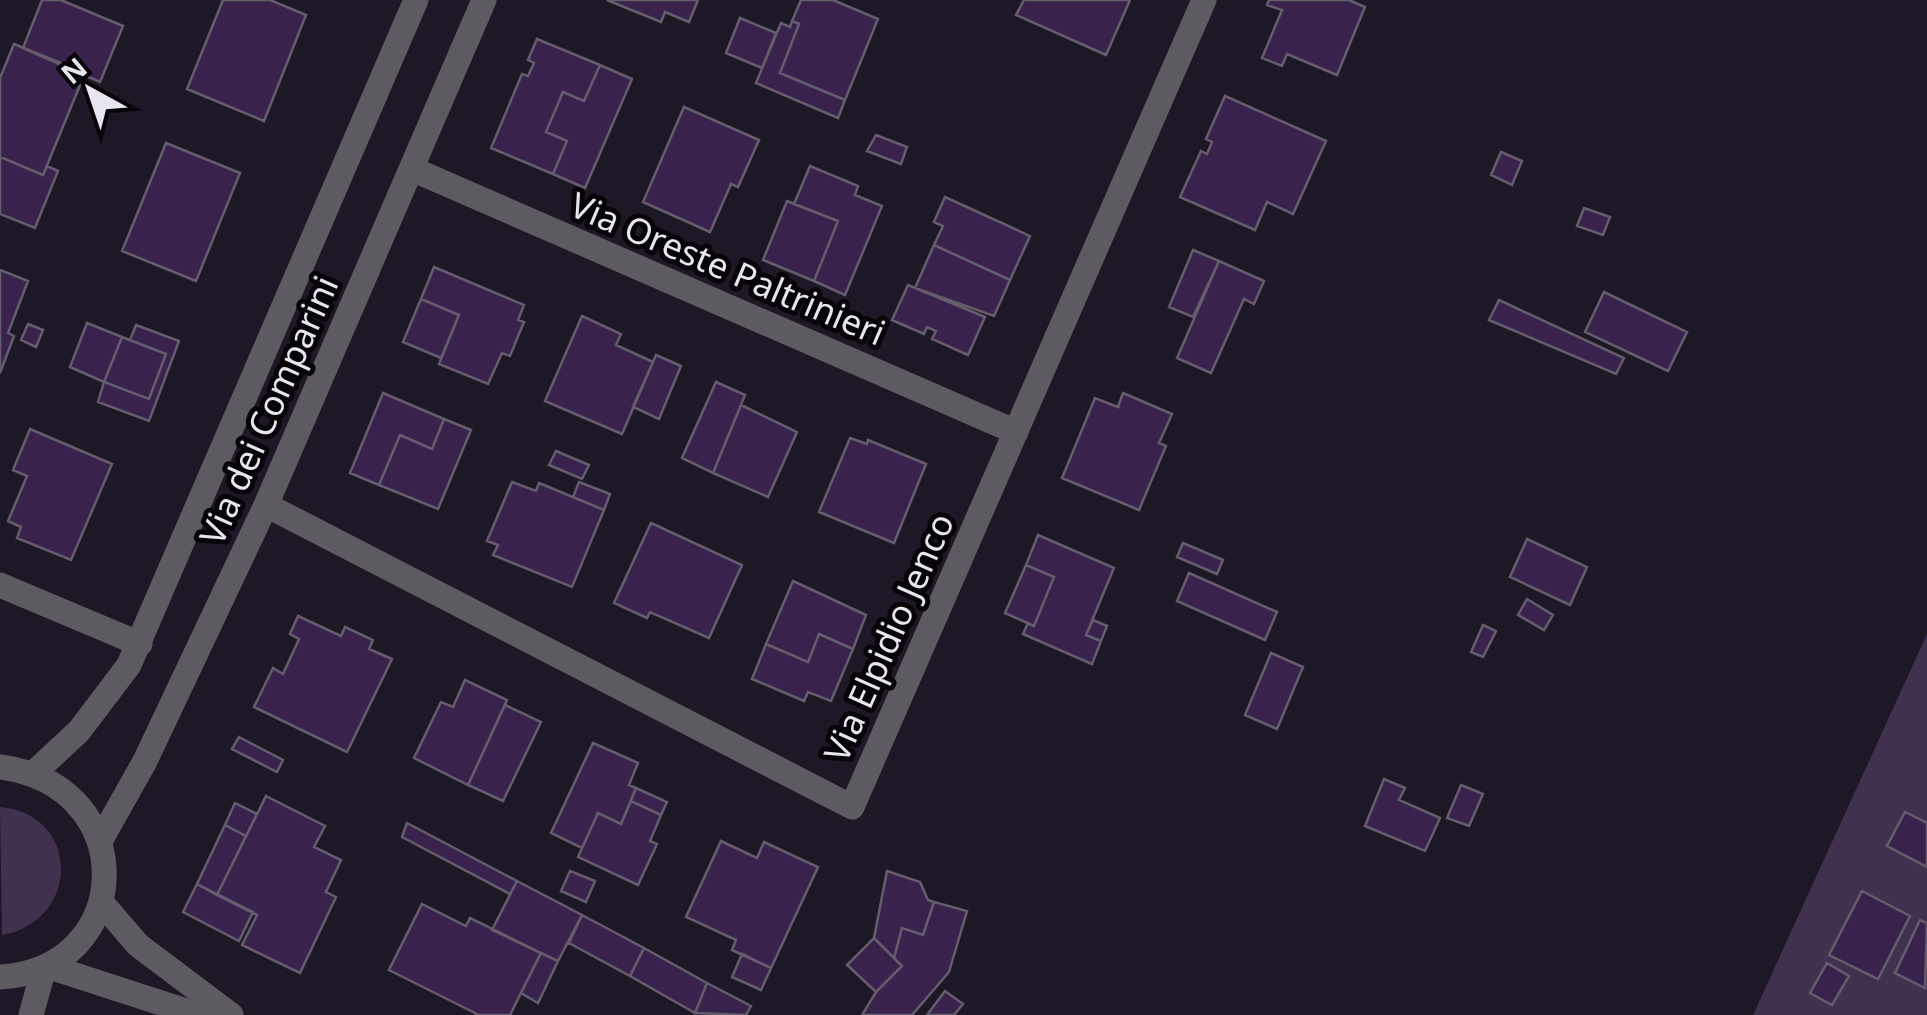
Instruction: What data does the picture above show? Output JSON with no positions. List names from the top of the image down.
{
  "streets": {
    "street": ["Via Oreste Paltrinieri", "Via dei Comparini", "Via Elpidio Jenco"]
  },
  "crossings": [
    ["Via Oreste Paltrinieri", "Via dei Comparini"],
    ["Via Oreste Paltrinieri", "Via Elpidio Jenco"],
    ["Via dei Comparini", "Via Elpidio Jenco"]
  ],
  "north": "top left"
}
